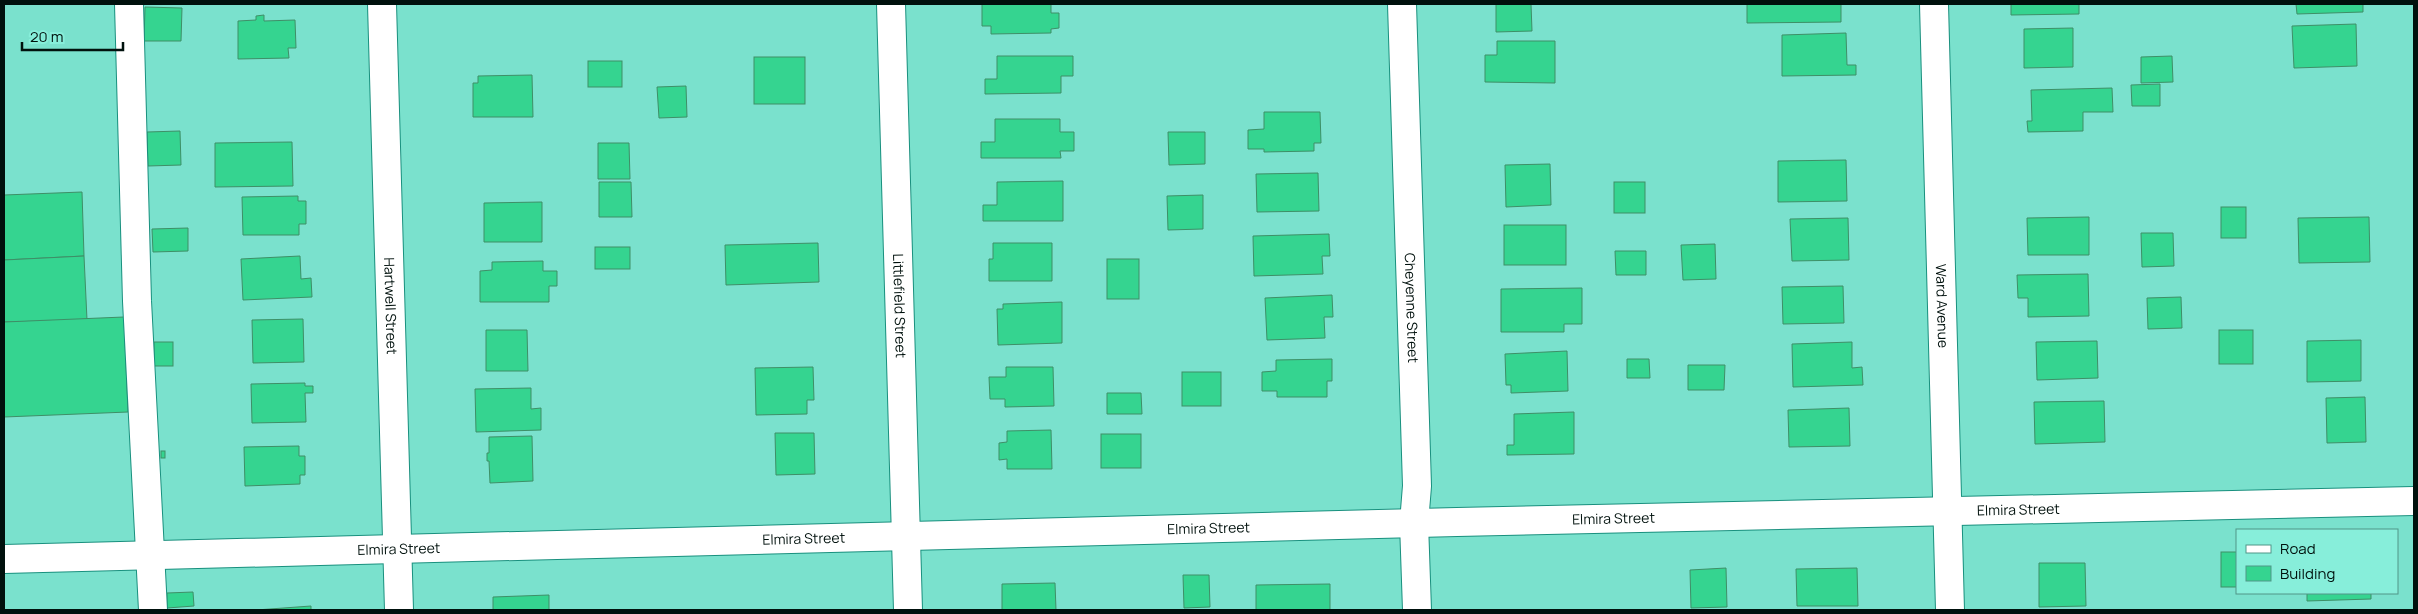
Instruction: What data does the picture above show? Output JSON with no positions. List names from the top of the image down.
{
  "streets": {
    "street": [
      "Hartwell Street",
      "Littlefield Street",
      "Cheyenne Street",
      "Ward Avenue",
      "Elmira Street"
    ]
  },
  "crossings": [
    ["Hartwell Street", "Elmira Street"],
    ["Littlefield Street", "Elmira Street"],
    ["Cheyenne Street", "Elmira Street"],
    ["Ward Avenue", "Elmira Street"]
  ],
  "legend": ["Road", "Building"],
  "scale_bar": "20 m"
}
